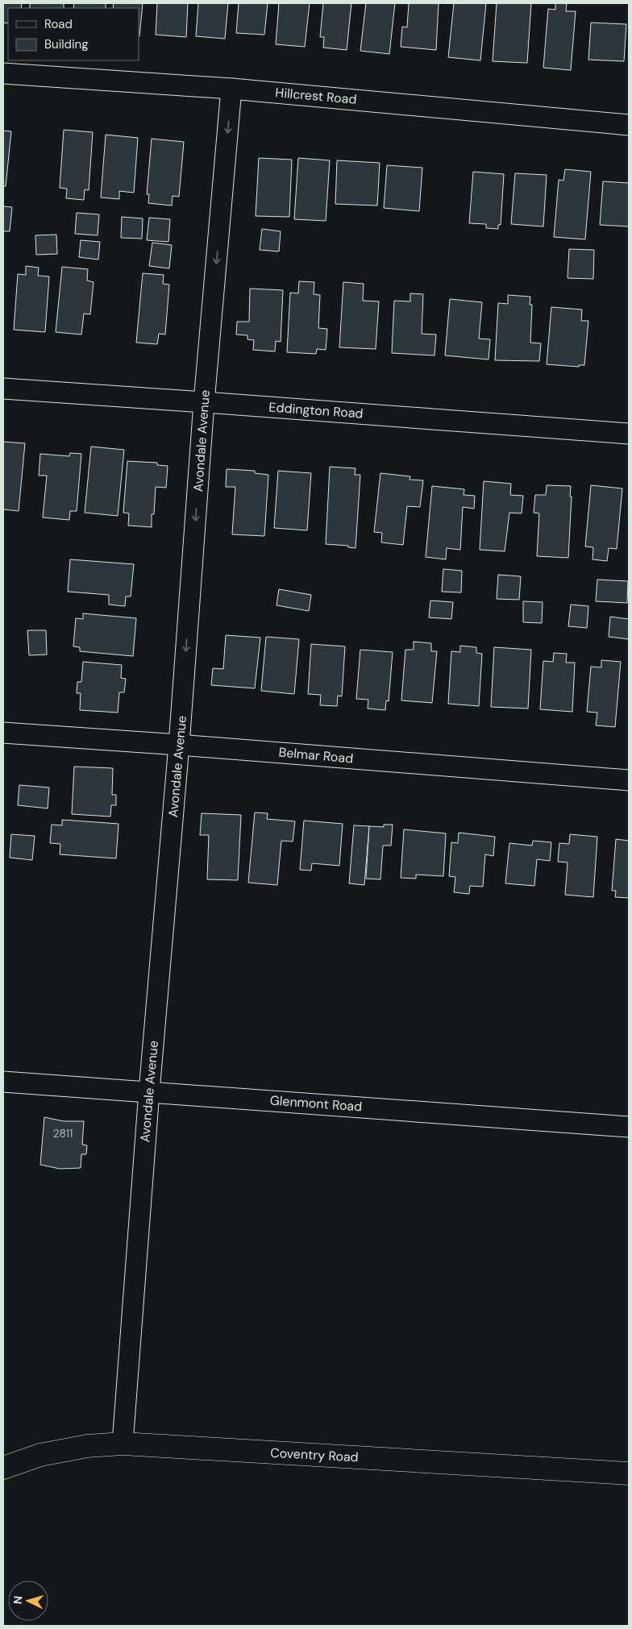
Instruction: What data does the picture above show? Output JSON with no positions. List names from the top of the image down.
{
  "streets": {
    "street": [
      "Hillcrest Road",
      "Eddington Road",
      "Avondale Avenue",
      "Belmar Road",
      "Glenmont Road",
      "Coventry Road"
    ]
  },
  "crossings": [
    ["Hillcrest Road", "Avondale Avenue"],
    ["Eddington Road", "Avondale Avenue"],
    ["Avondale Avenue", "Belmar Road"],
    ["Avondale Avenue", "Glenmont Road"],
    ["Avondale Avenue", "Coventry Road"]
  ],
  "one_way": ["Avondale Avenue"],
  "house_numbers": ["2811"],
  "legend": ["Road", "Building"],
  "north": "left"
}
